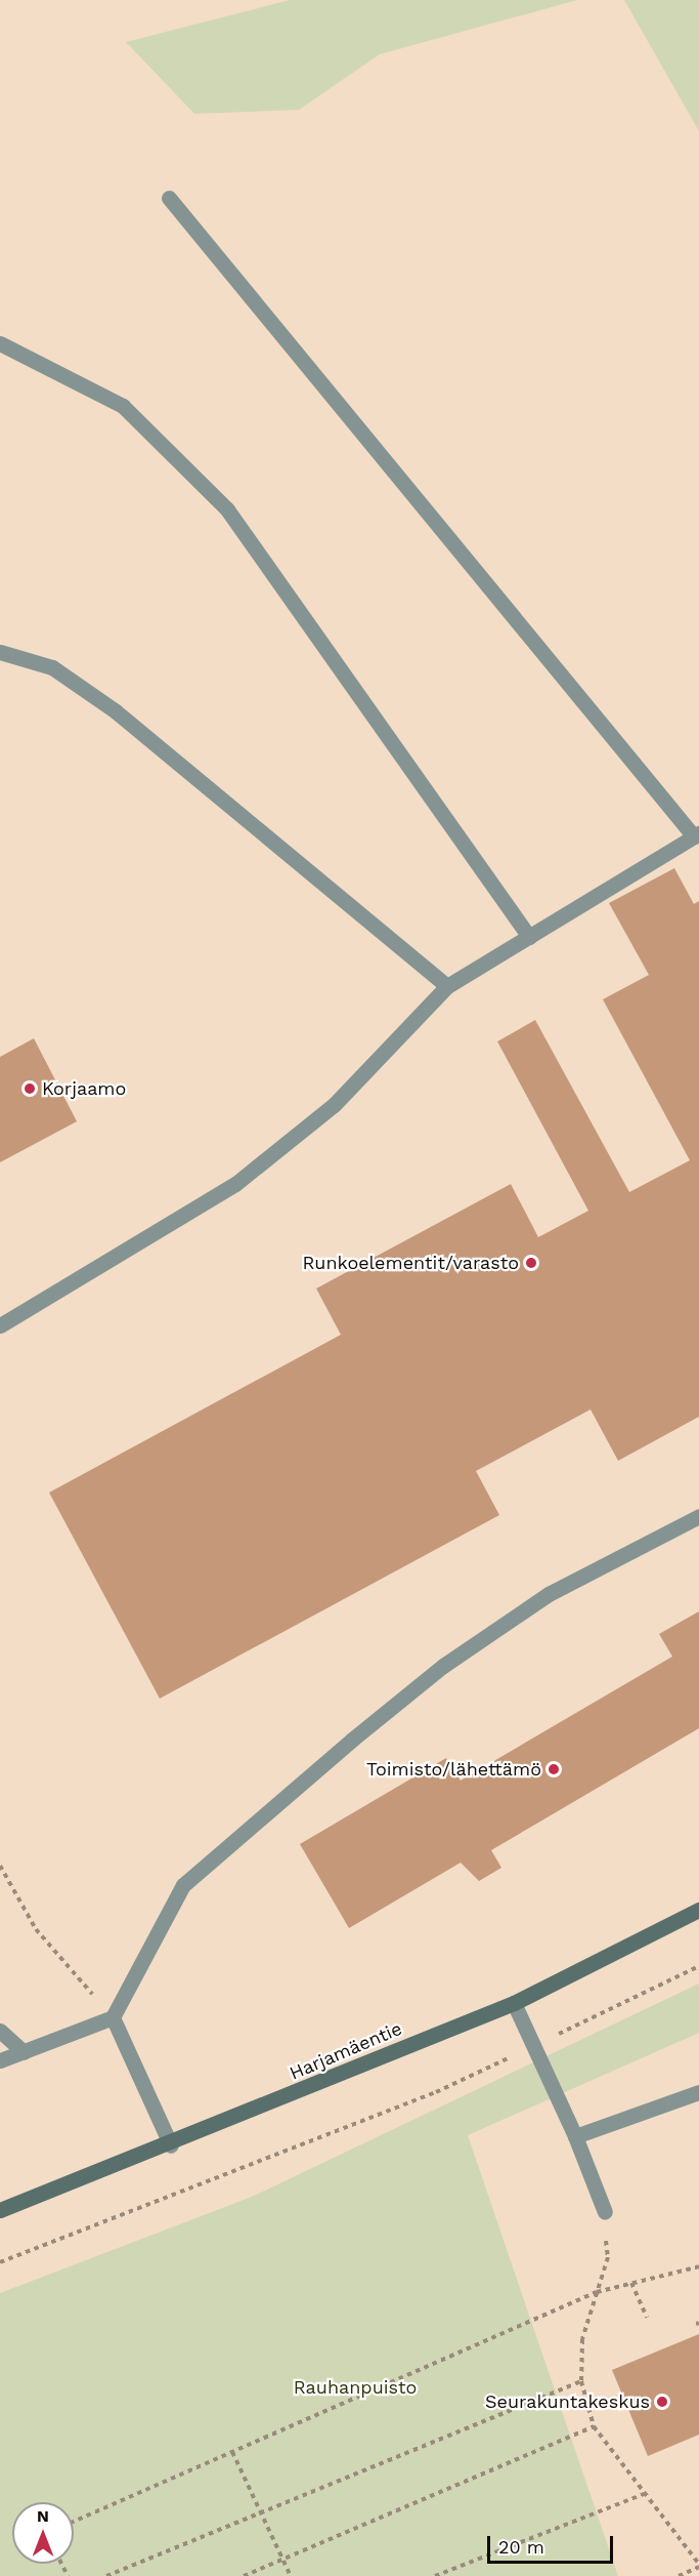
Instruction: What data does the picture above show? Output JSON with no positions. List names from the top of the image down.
{
  "streets": {
    "street": ["Harjamäentie"]
  },
  "parks": ["Rauhanpuisto"],
  "places": [
    "Korjaamo",
    "Runkoelementit/varasto",
    "Toimisto/lähettämö",
    "Seurakuntakeskus"
  ],
  "scale_bar": "20 m",
  "north": "top"
}
